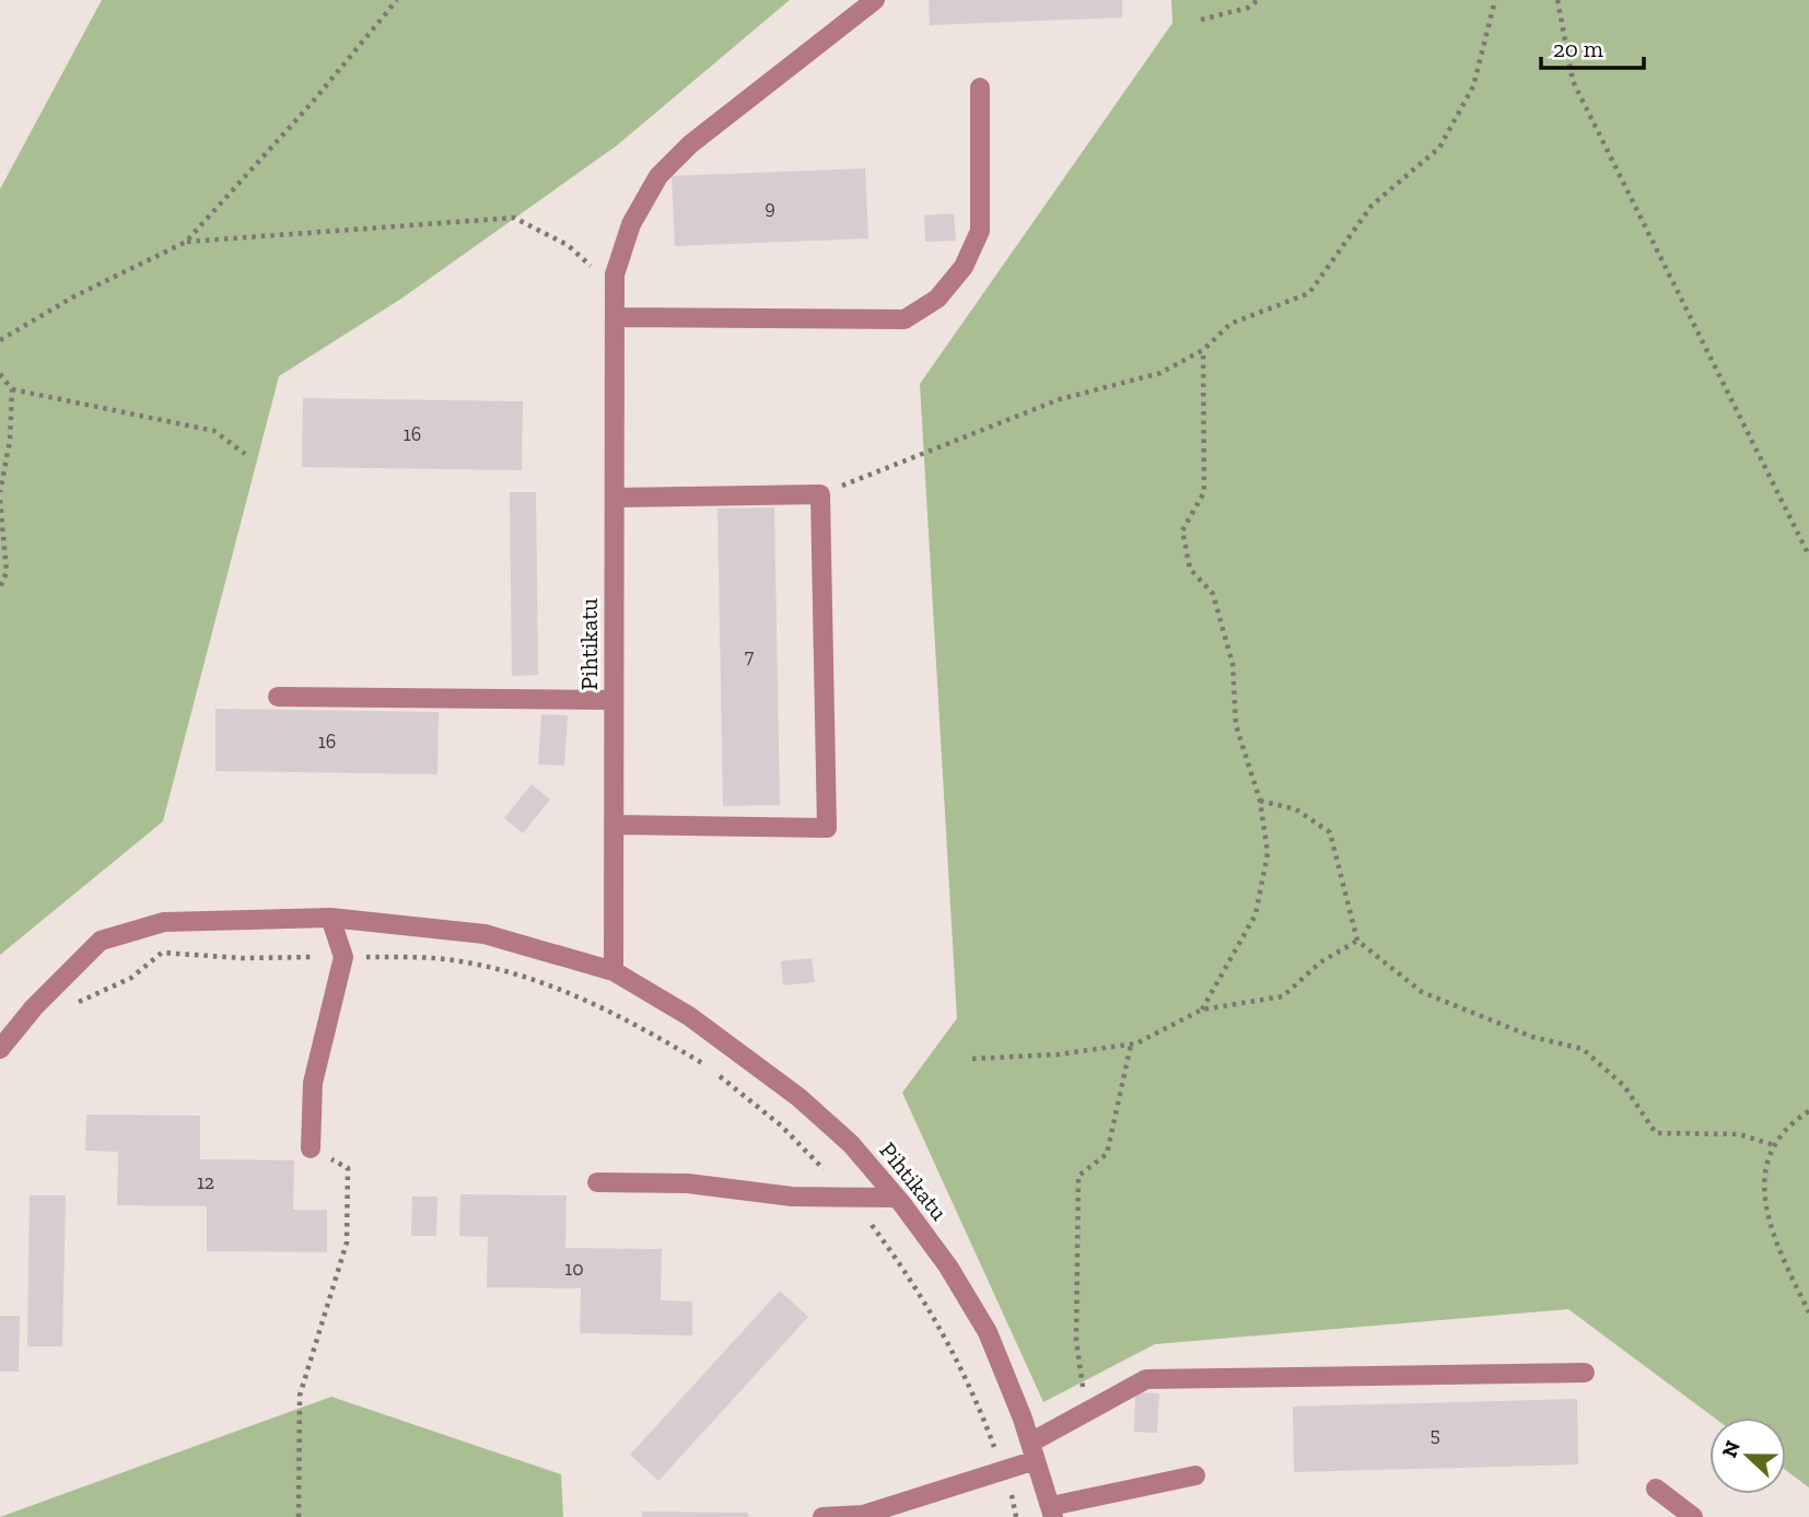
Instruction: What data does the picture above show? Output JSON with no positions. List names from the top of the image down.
{
  "streets": {
    "street": ["Pihtikatu"]
  },
  "house_numbers": [
    "9",
    "16",
    "7",
    "16",
    "12",
    "10",
    "5"
  ],
  "scale_bar": "20 m",
  "north": "left"
}
